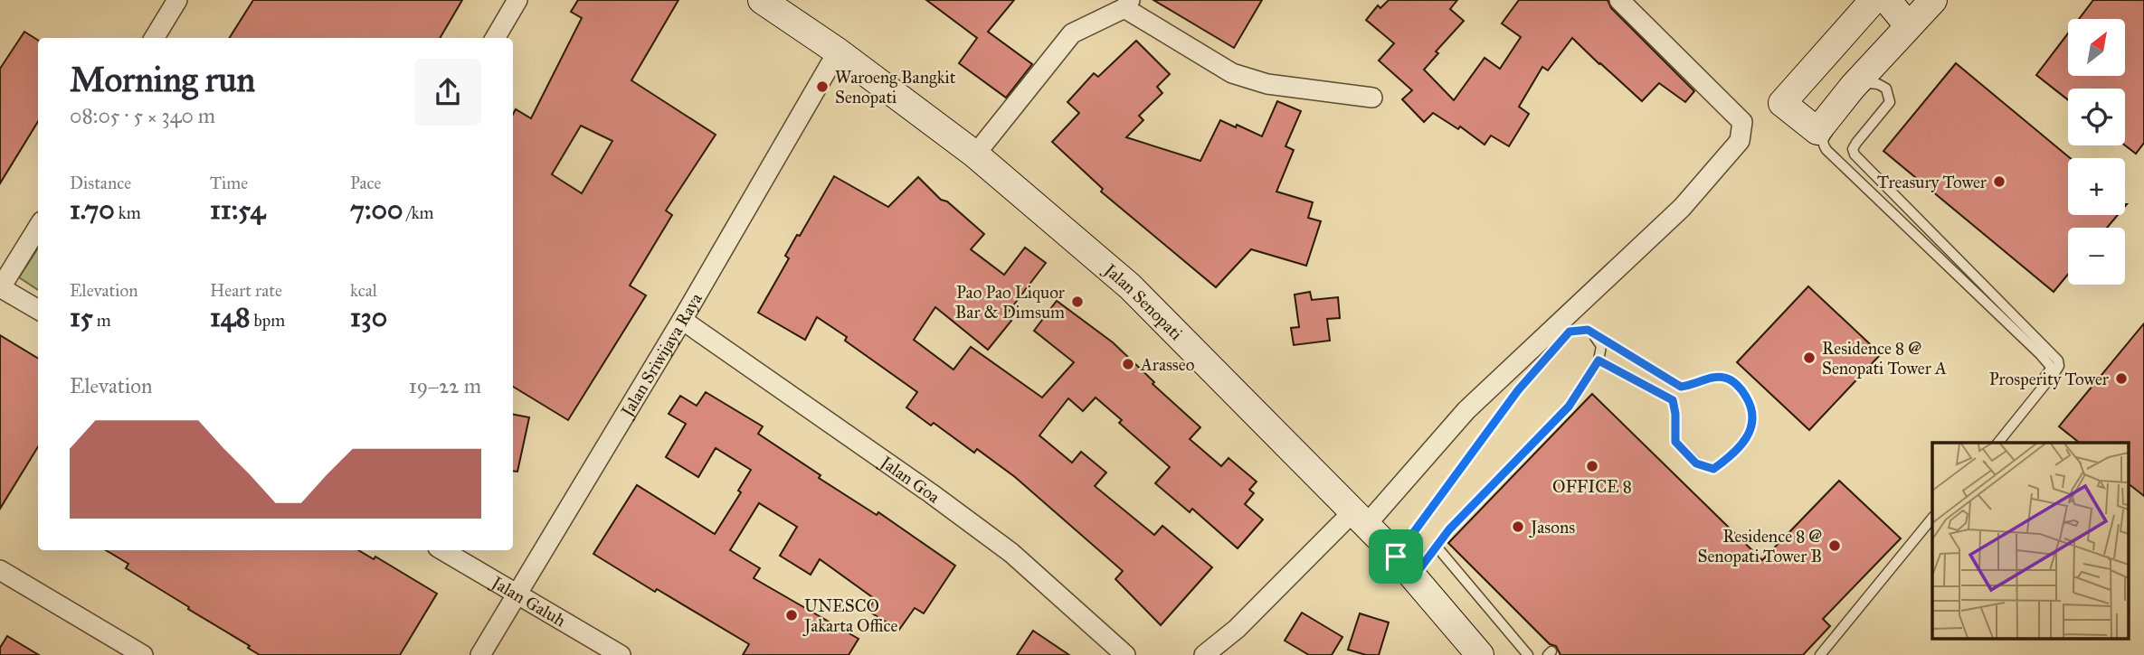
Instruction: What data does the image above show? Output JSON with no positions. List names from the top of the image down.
{
  "streets": {
    "main road": ["Jalan Senopati"],
    "street": ["Jalan Sriwijaya Raya", "Jalan Goa", "Jalan Galuh"]
  },
  "crossings": [
    ["Jalan Senopati", "Jalan Sriwijaya Raya"],
    ["Jalan Sriwijaya Raya", "Jalan Goa"],
    ["Jalan Sriwijaya Raya", "Jalan Galuh"]
  ],
  "places": [
    "Waroeng Bangkit Senopati",
    "Treasury Tower",
    "Pao Pao Liquor Bar & Dimsum",
    "Residence 8 @ Senopati Tower A",
    "Arasseo",
    "Prosperity Tower",
    "OFFICE 8",
    "Jasons",
    "Residence 8 @ Senopati Tower B",
    "UNESCO Jakarta Office"
  ],
  "north": "top right",
  "page": {
    "map_buttons": ["+", "−"],
    "heading": ["Morning run", "08:05 · 5 × 340 m"],
    "stats": [
      ["Distance", "1.70 km"],
      ["Time", "11:54"],
      ["Pace", "7:00 /km"],
      ["Elevation", "15 m"],
      ["Heart rate", "148 bpm"],
      ["kcal", "130"]
    ],
    "chart": ["Elevation", "19–22 m"]
  }
}
